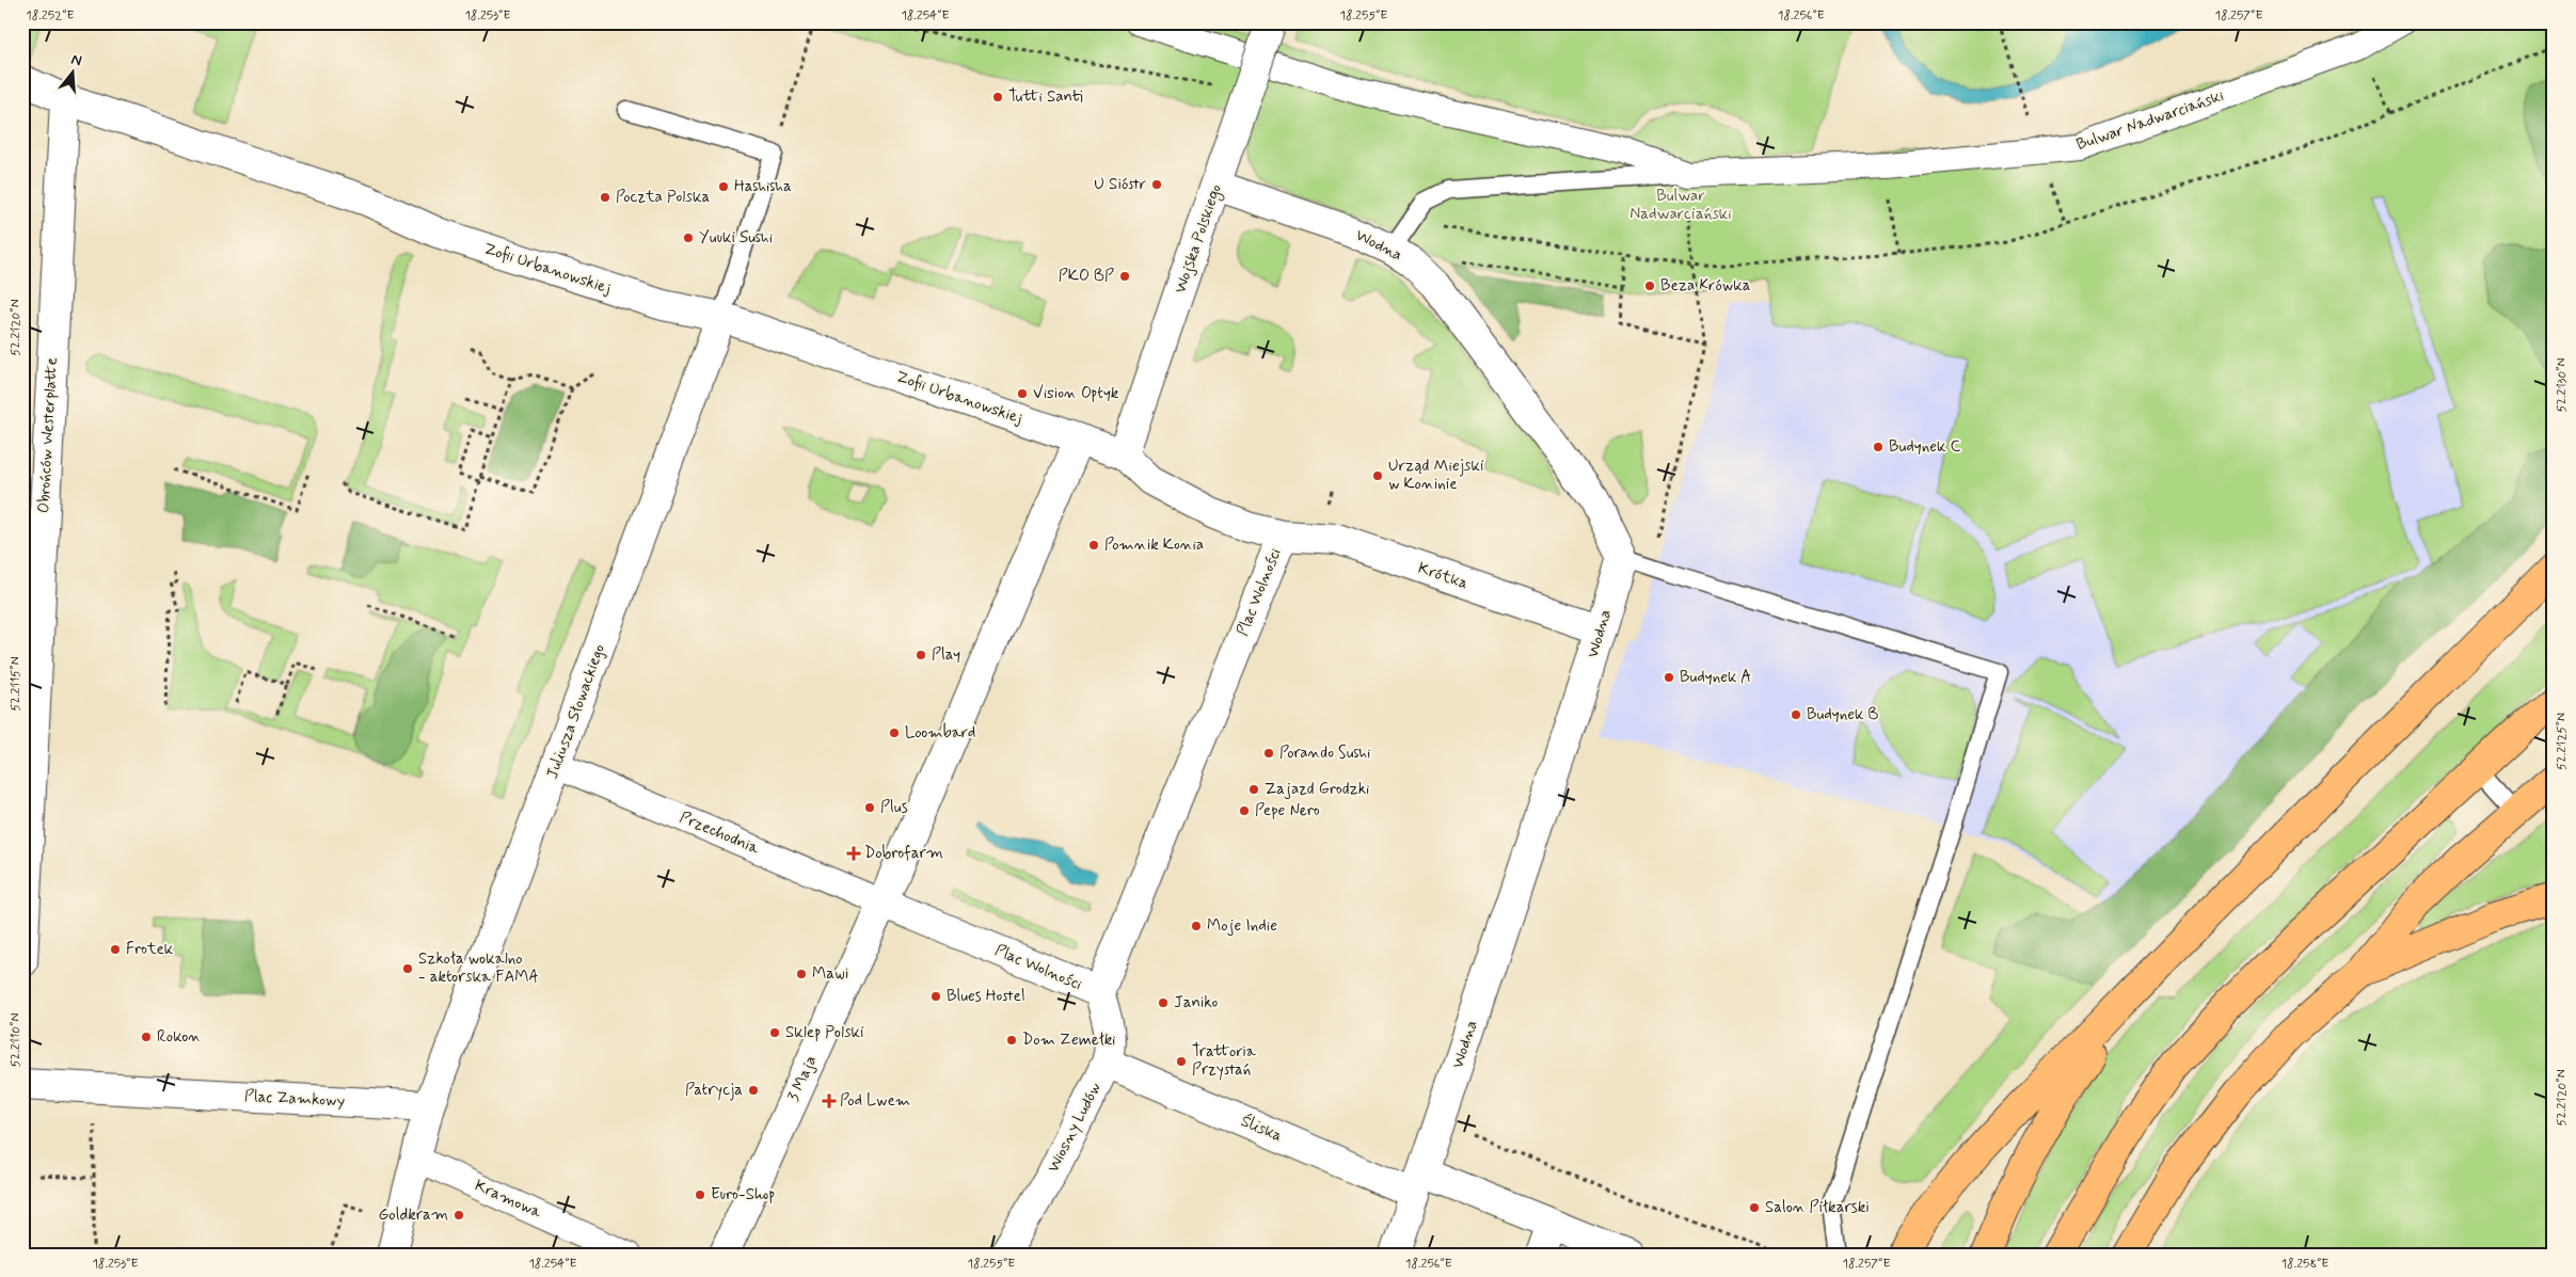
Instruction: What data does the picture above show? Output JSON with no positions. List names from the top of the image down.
{
  "streets": {
    "street": [
      "Bulwar Nadwarciański",
      "Wojska Polskiego",
      "Wodna",
      "Zofii Urbanowskiej",
      "Obrońców Westerplatte",
      "Krótka",
      "Plac Wolności",
      "Juliusza Słowackiego",
      "Przechodnia",
      "3 Maja",
      "Plac Zamkowy",
      "Wiosny Ludów",
      "Śliska",
      "Kramowa"
    ]
  },
  "crossings": [
    ["Wojska Polskiego", "Wodna"],
    ["Wojska Polskiego", "Plac Wolności"],
    ["Wodna", "Krótka"],
    ["Wodna", "Śliska"],
    ["Zofii Urbanowskiej", "Obrońców Westerplatte"],
    ["Zofii Urbanowskiej", "Plac Wolności"],
    ["Zofii Urbanowskiej", "Juliusza Słowackiego"],
    ["Krótka", "Plac Wolności"],
    ["Plac Wolności", "Przechodnia"],
    ["Plac Wolności", "3 Maja"],
    ["Plac Wolności", "Wiosny Ludów"],
    ["Juliusza Słowackiego", "Przechodnia"],
    ["Juliusza Słowackiego", "Plac Zamkowy"],
    ["Przechodnia", "3 Maja"],
    ["Wiosny Ludów", "Śliska"]
  ],
  "parks": ["Bulwar Nadwarciański"],
  "places": {
    "other": [
      "Tutti Santi",
      "U Sióstr",
      "Hashisha",
      "Poczta Polska",
      "Yuuki Sushi",
      "PKO BP",
      "Beza Krówka",
      "Vision Optyk",
      "Budynek C",
      "Urząd Miejski w Koninie",
      "Pomnik Konia",
      "Play",
      "Budynek A",
      "Budynek B",
      "Loombard",
      "Porando Sushi",
      "Zajazd Grodzki",
      "Plus",
      "Pepe Nero",
      "Moje Indie",
      "Frotek",
      "Szkoła wokalno - aktorska FAMA",
      "Mawi",
      "Blues Hostel",
      "Janiko",
      "Sklep Polski",
      "Rokon",
      "Dom Zemełki",
      "Trattoria Przystań",
      "Patrycja",
      "Euro-Shop",
      "Salon Piłkarski",
      "Goldkram"
    ],
    "health": ["Dobrofarm", "Pod Lwem"]
  },
  "north": "top",
  "coordinates": [
    "18.252°E",
    "18.253°E",
    "18.254°E",
    "18.255°E",
    "18.256°E",
    "18.257°E",
    "52.2120°N",
    "52.2130°N",
    "52.2115°N",
    "52.2125°N",
    "52.2110°N",
    "18.258°E"
  ]
}
